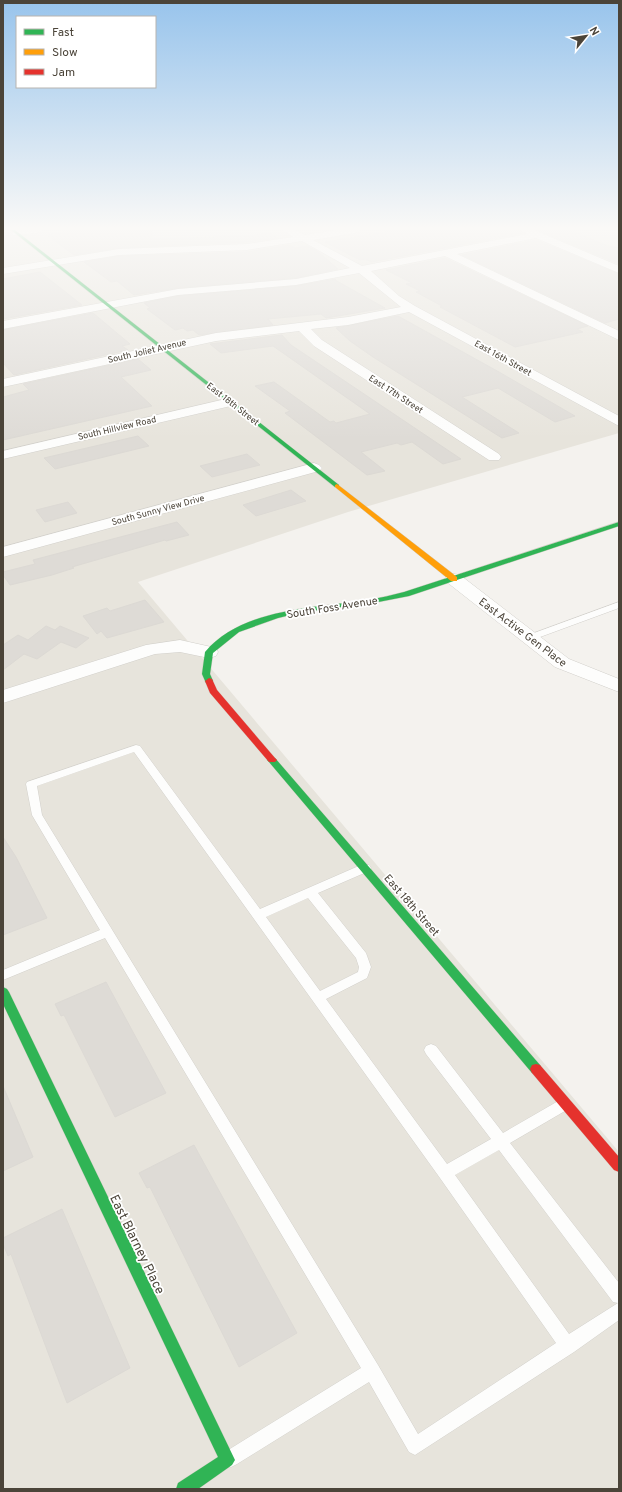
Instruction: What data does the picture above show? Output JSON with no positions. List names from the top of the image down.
{
  "streets": {
    "street": [
      "South Joliet Avenue",
      "East 16th Street",
      "East 17th Street",
      "East 18th Street",
      "South Hillview Road",
      "South Sunny View Drive",
      "South Foss Avenue",
      "East Active Gen Place",
      "East Blarney Place"
    ]
  },
  "crossings": [
    ["South Joliet Avenue", "East 16th Street"],
    ["South Joliet Avenue", "East 17th Street"],
    ["South Joliet Avenue", "East 18th Street"],
    ["East 18th Street", "South Hillview Road"],
    ["East 18th Street", "South Sunny View Drive"],
    ["East 18th Street", "South Foss Avenue"],
    ["East 18th Street", "East Active Gen Place"],
    ["South Foss Avenue", "East Active Gen Place"]
  ],
  "legend": ["Fast", "Slow", "Jam"],
  "north": "top right"
}
